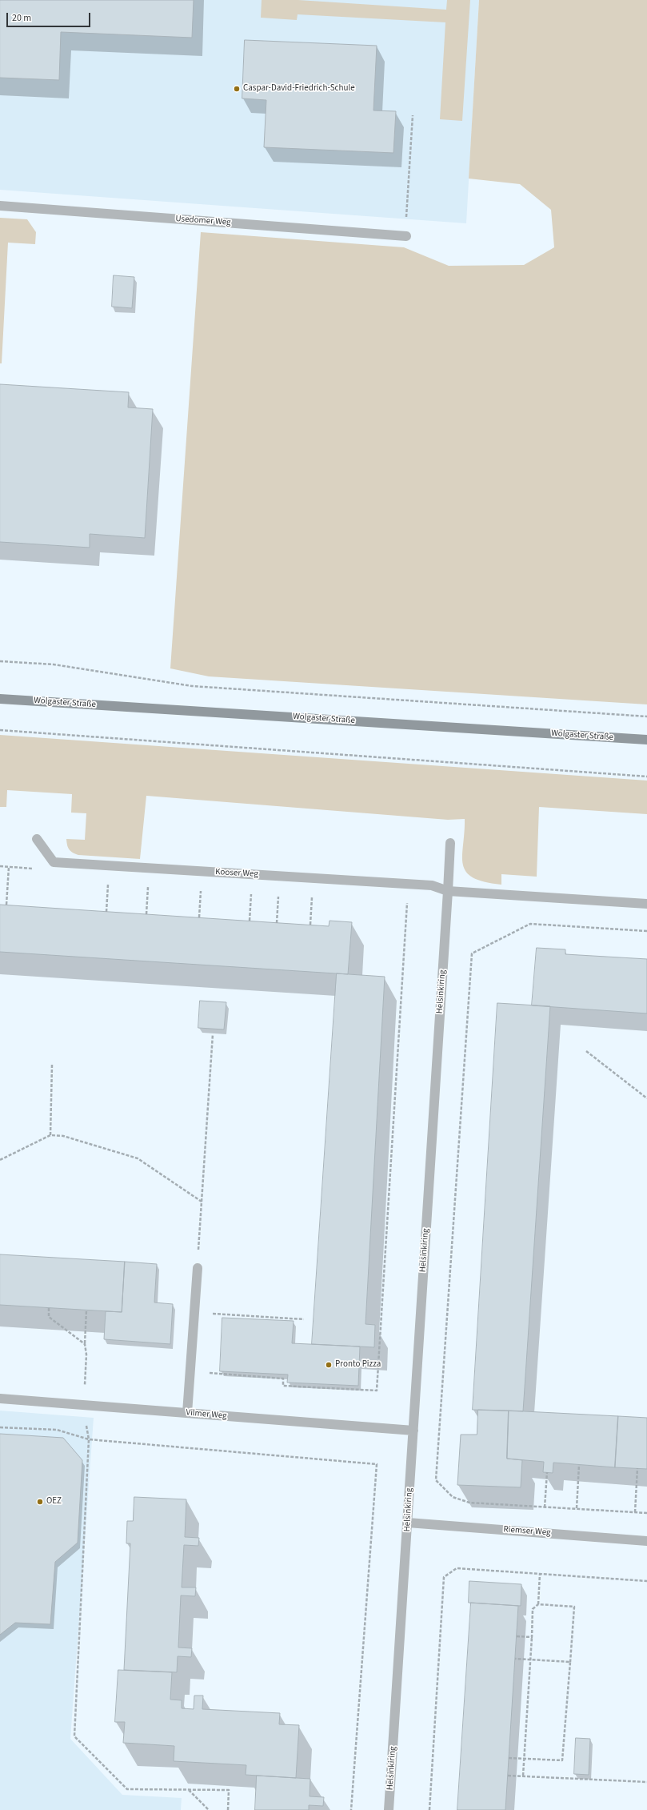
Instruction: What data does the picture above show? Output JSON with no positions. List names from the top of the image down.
{
  "streets": {
    "main road": ["Wolgaster Straße"],
    "street": [
      "Usedomer Weg",
      "Kooser Weg",
      "Helsinkiring",
      "Vilmer Weg",
      "Riemser Weg"
    ]
  },
  "crossings": [
    ["Kooser Weg", "Helsinkiring"],
    ["Helsinkiring", "Vilmer Weg"],
    ["Helsinkiring", "Riemser Weg"]
  ],
  "places": ["Caspar-David-Friedrich-Schule", "Pronto Pizza", "OEZ"],
  "scale_bar": "20 m"
}
